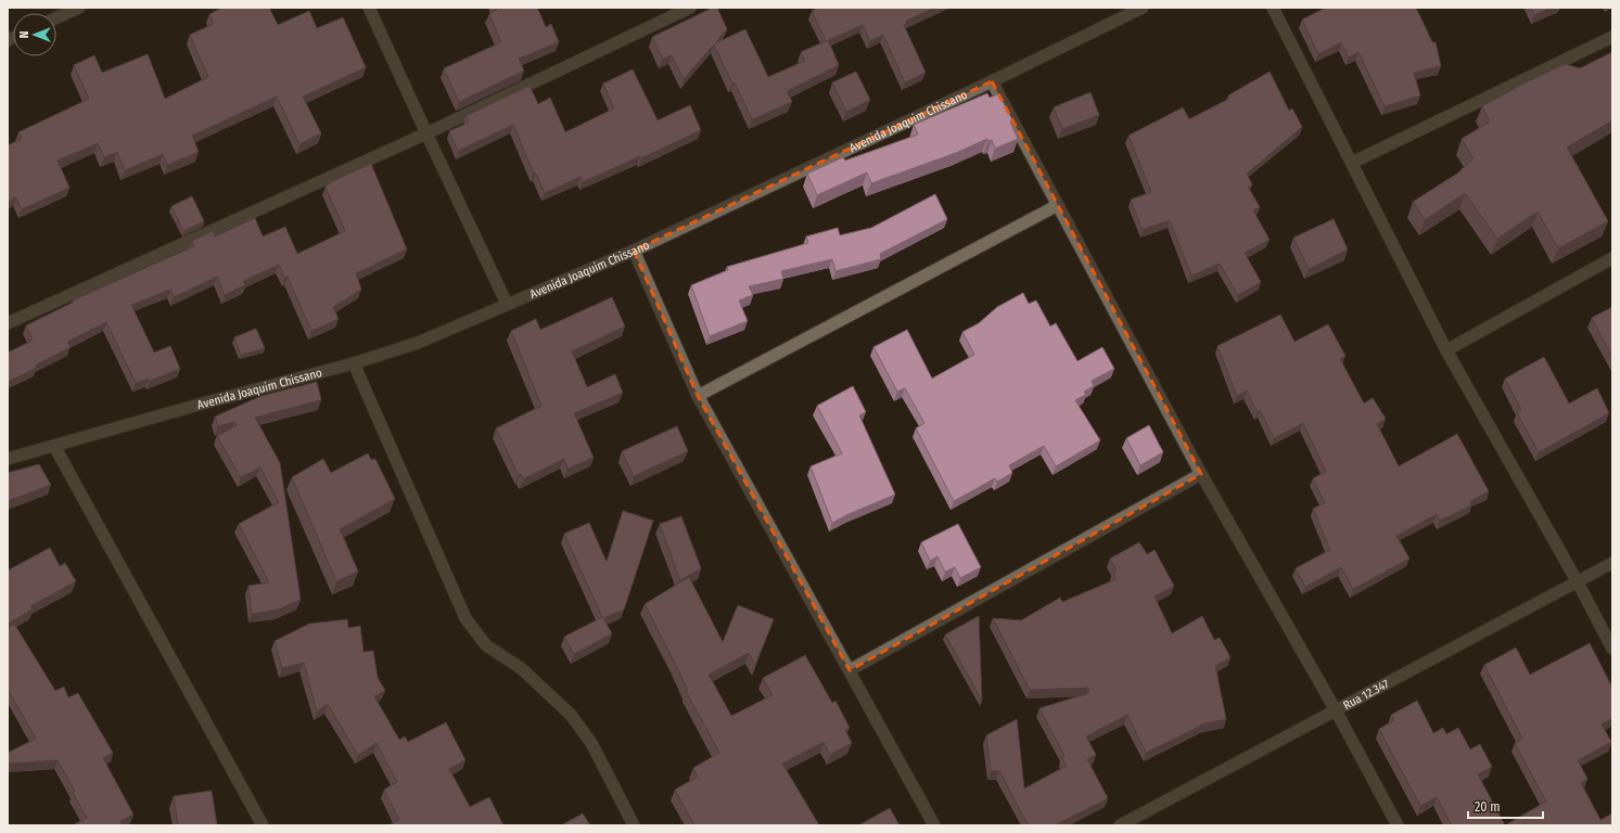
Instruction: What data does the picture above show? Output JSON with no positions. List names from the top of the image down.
{
  "streets": {
    "street": ["Avenida Joaquim Chissano", "Rua 12.347"]
  },
  "scale_bar": "20 m",
  "north": "left"
}
